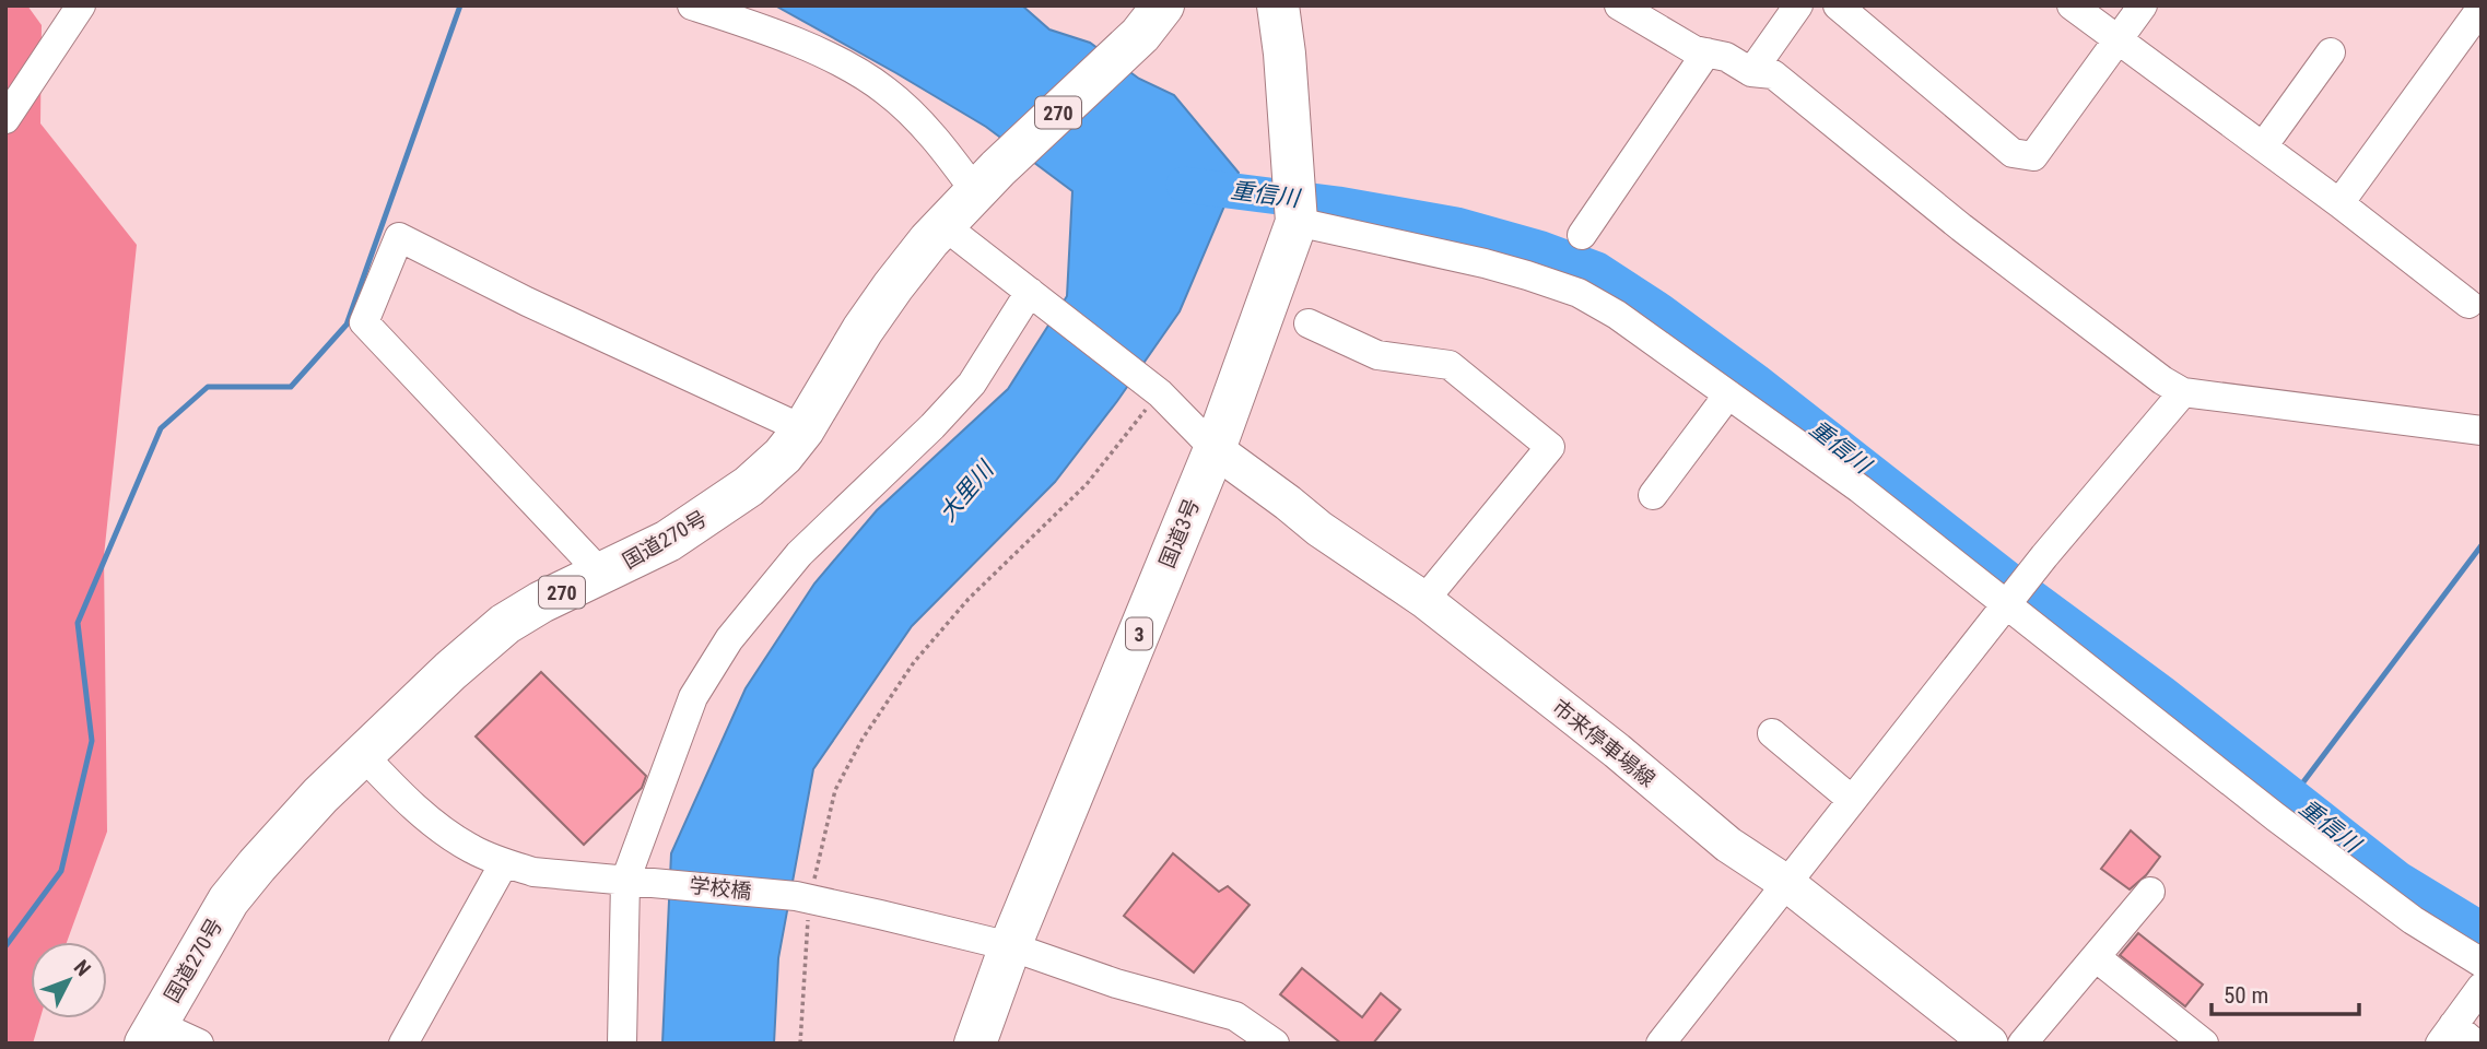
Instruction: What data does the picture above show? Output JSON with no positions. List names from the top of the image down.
{
  "streets": {
    "highway": [
      "270",
      "国道3号",
      "国道270号",
      "3"
    ],
    "main road": ["市来停車場線"],
    "street": ["学校橋"]
  },
  "crossings": [
    ["国道3号", "市来停車場線"],
    ["国道3号", "学校橋"],
    ["国道270号", "学校橋"]
  ],
  "water": ["重信川", "大里川"],
  "scale_bar": "50 m",
  "north": "top right"
}
